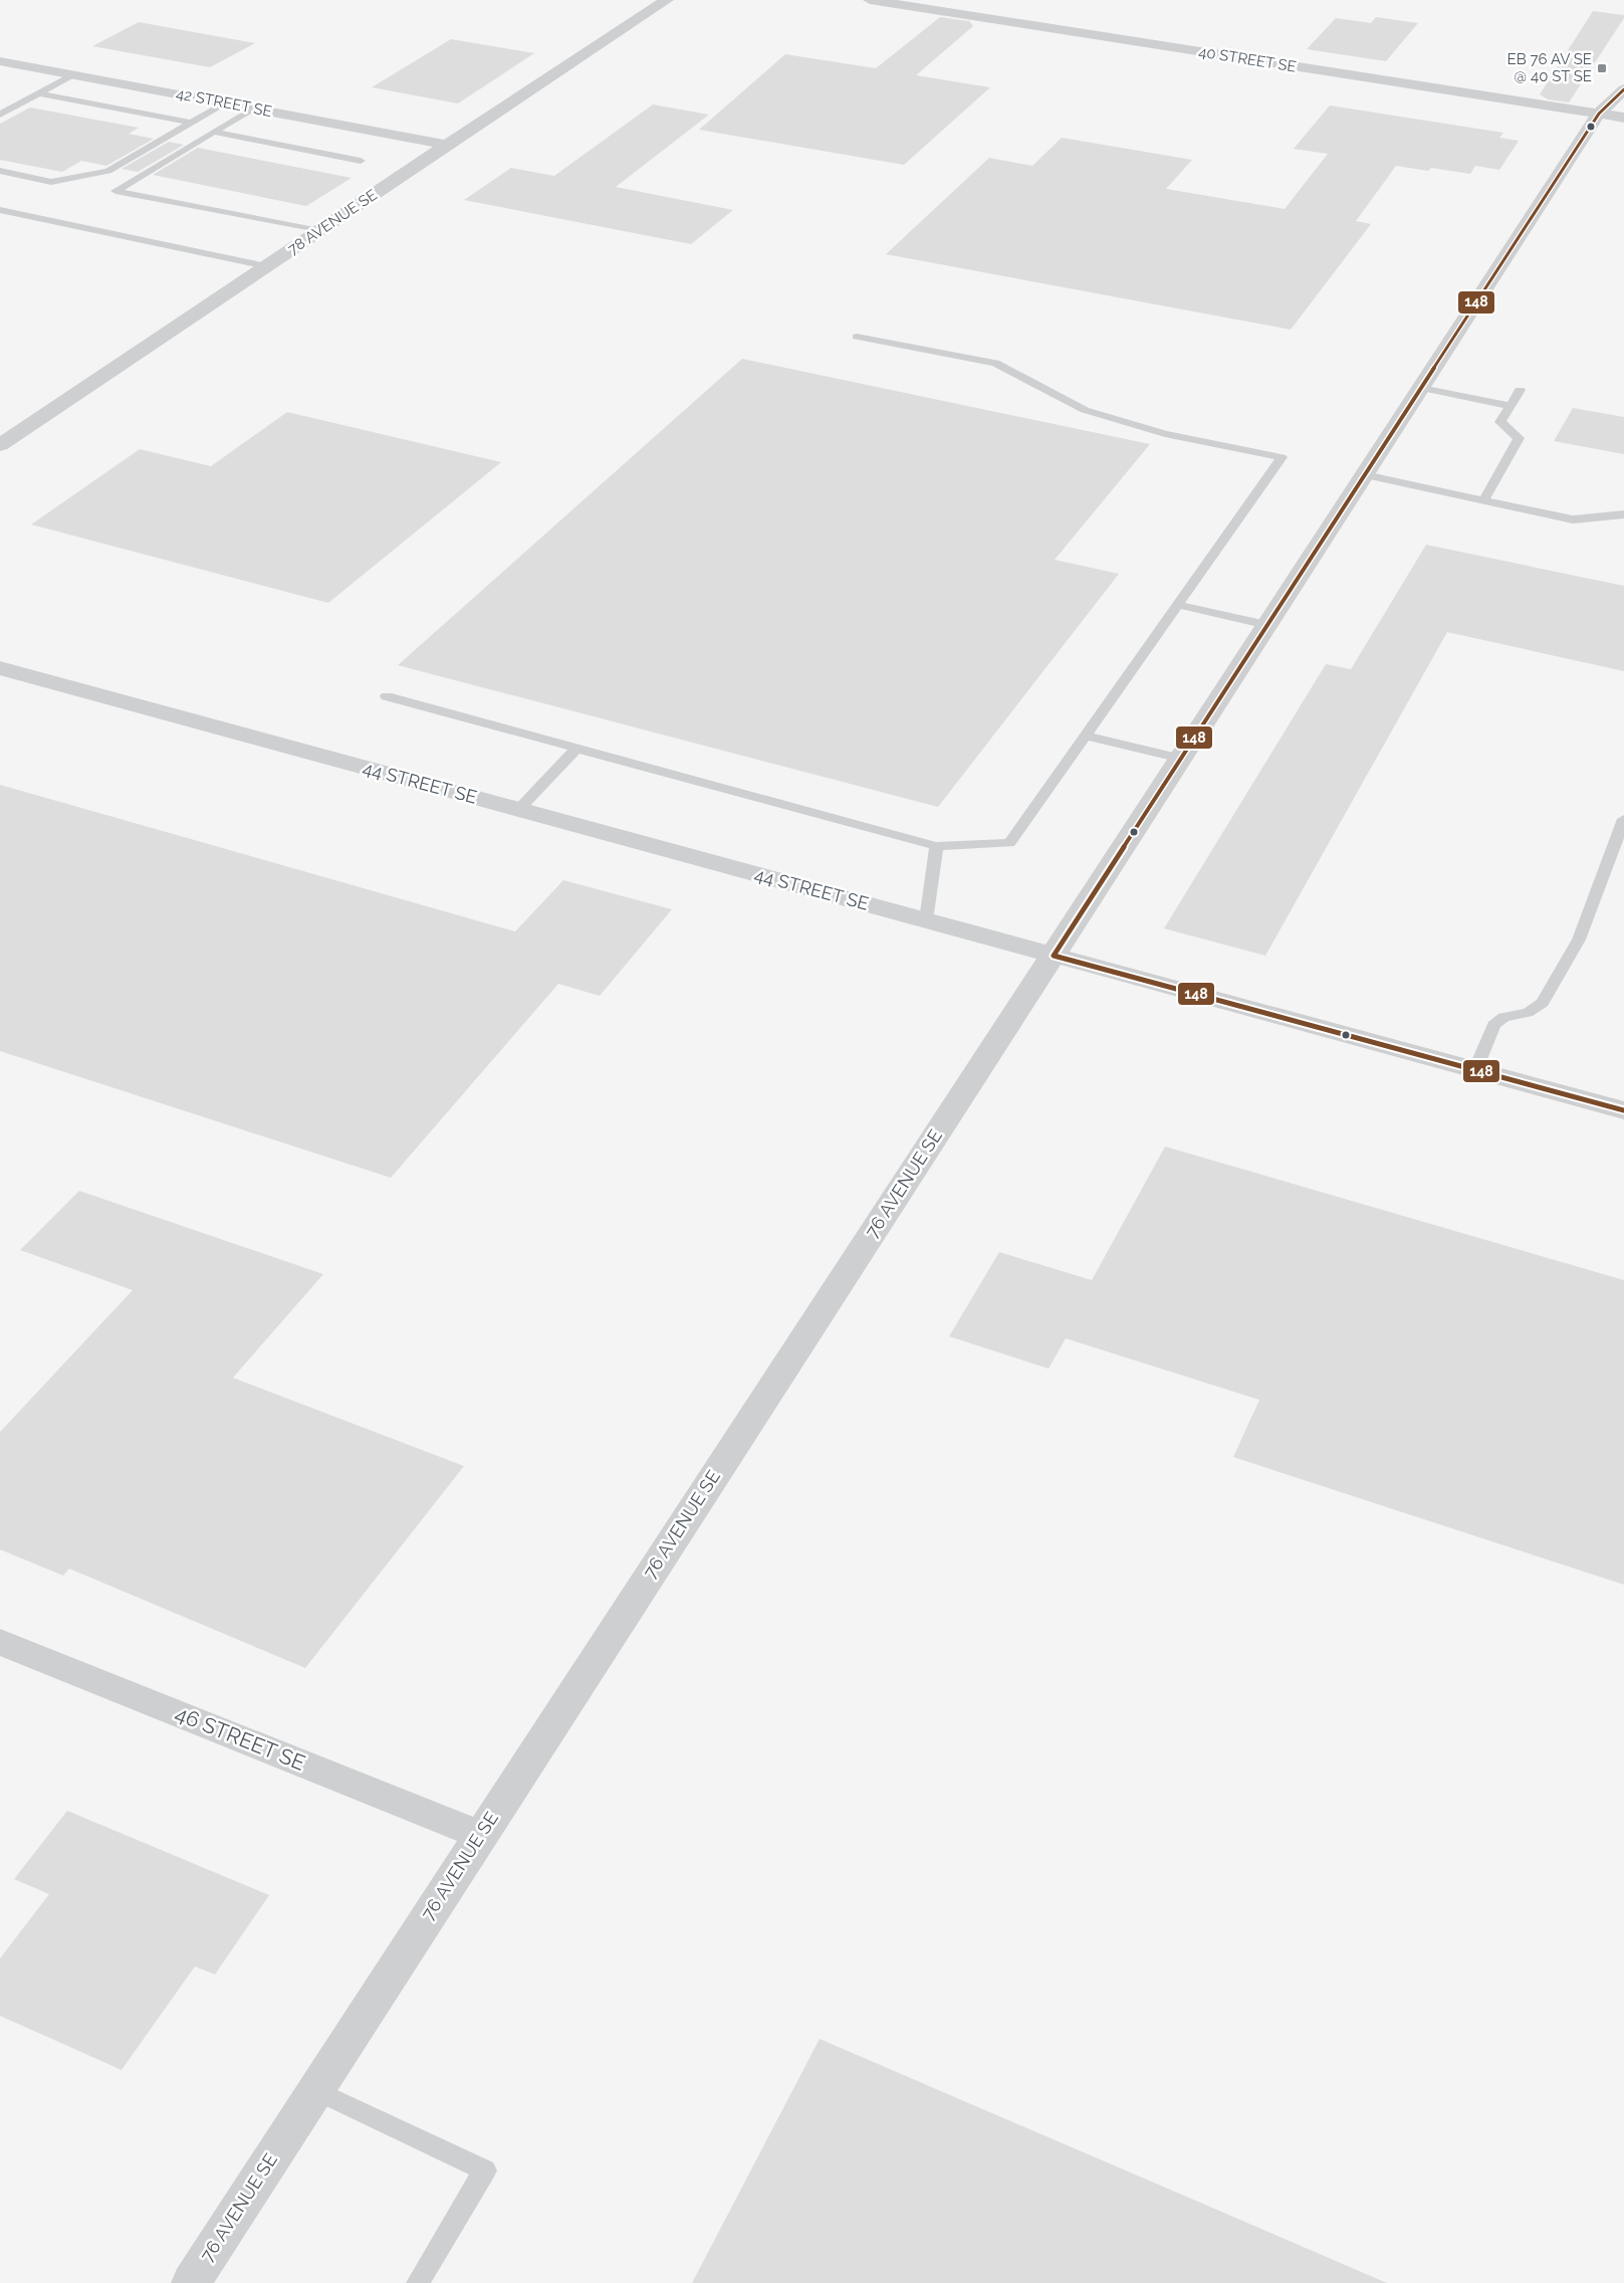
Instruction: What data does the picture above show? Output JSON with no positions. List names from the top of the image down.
{
  "streets": {
    "street": [
      "40 STREET SE",
      "42 STREET SE",
      "78 AVENUE SE",
      "44 STREET SE",
      "76 AVENUE SE",
      "46 STREET SE"
    ]
  },
  "crossings": [
    ["40 STREET SE", "76 AVENUE SE"],
    ["42 STREET SE", "78 AVENUE SE"],
    ["44 STREET SE", "76 AVENUE SE"],
    ["76 AVENUE SE", "46 STREET SE"]
  ],
  "places": {
    "transit": ["EB 76 AV SE @ 40 ST SE"]
  },
  "lines": ["transit line 148"]
}
